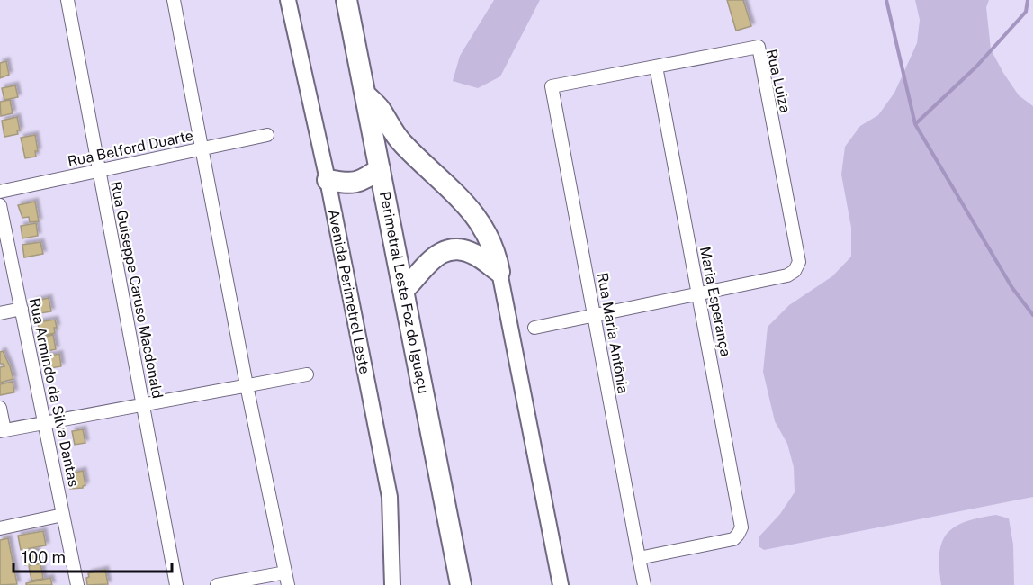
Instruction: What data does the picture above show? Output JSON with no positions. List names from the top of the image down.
{
  "streets": {
    "highway": ["Perimetral Leste Foz do Iguaçu"],
    "street": [
      "Rua Luiza",
      "Rua Belford Duarte",
      "Rua Guiseppe Caruso Macdonald",
      "Avenida Perimetrel Leste",
      "Maria Esperança",
      "Rua Maria Antônia",
      "Rua Armindo da Silva Dantas"
    ]
  },
  "crossings": [
    ["Rua Luiza", "Maria Esperança"],
    ["Rua Luiza", "Rua Maria Antônia"],
    ["Rua Belford Duarte", "Rua Guiseppe Caruso Macdonald"],
    ["Maria Esperança", "Rua Maria Antônia"]
  ],
  "scale_bar": "100 m"
}
